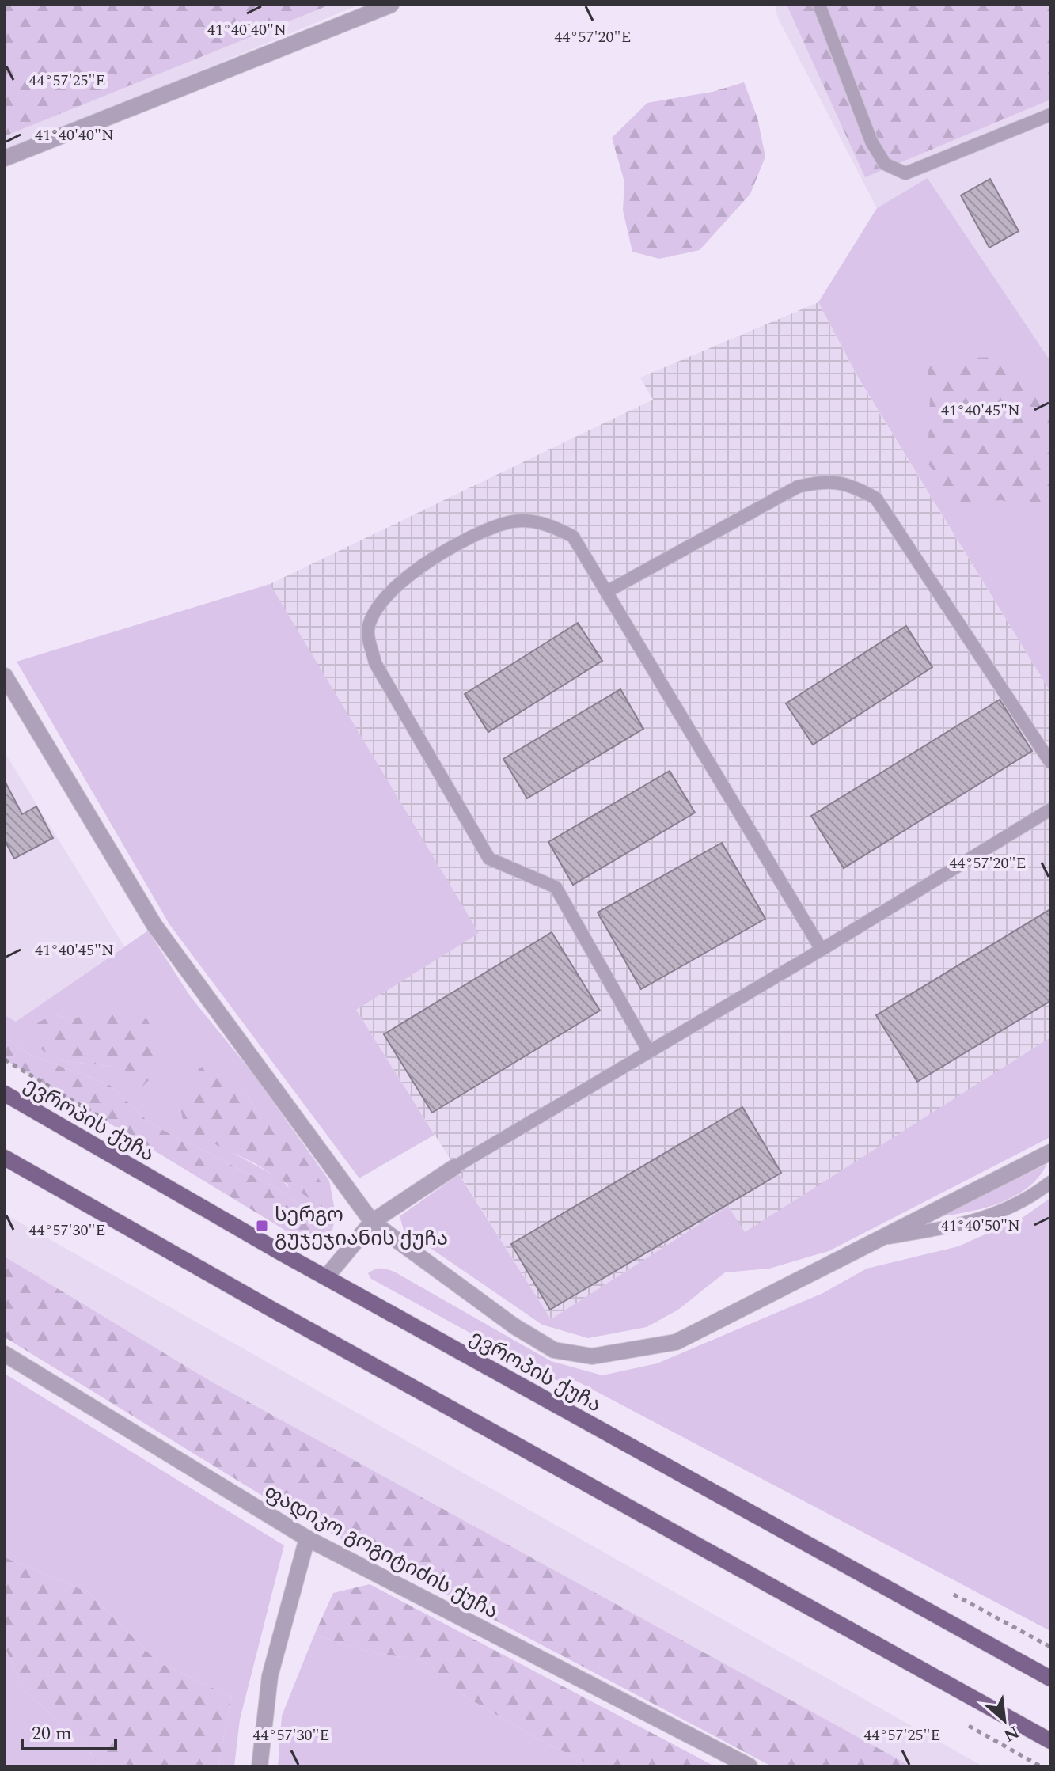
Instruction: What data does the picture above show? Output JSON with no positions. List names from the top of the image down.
{
  "streets": {
    "main road": ["ევროპის ქუჩა"],
    "street": ["ფადიკო გოგიტიძის ქუჩა"]
  },
  "places": {
    "transit": ["სერგო გუჯეჯიანის ქუჩა"]
  },
  "scale_bar": "20 m",
  "north": "bottom right",
  "coordinates": [
    "41°40'40\"N",
    "44°57'20\"E",
    "44°57'25\"E",
    "41°40'45\"N",
    "41°40'50\"N",
    "44°57'30\"E"
  ]
}
